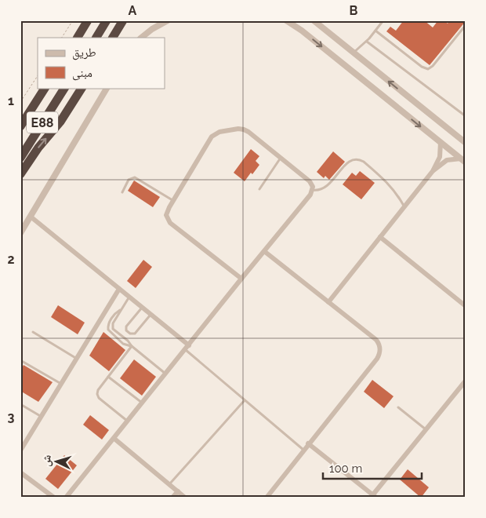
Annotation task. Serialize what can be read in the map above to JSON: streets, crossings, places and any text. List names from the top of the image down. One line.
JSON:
{"streets":{"highway":["E88"]},"legend":["طريق","مبنى"],"scale_bar":"100 m","north":"left","grid":{"columns":["A","B"],"rows":["1","2","3"]}}
